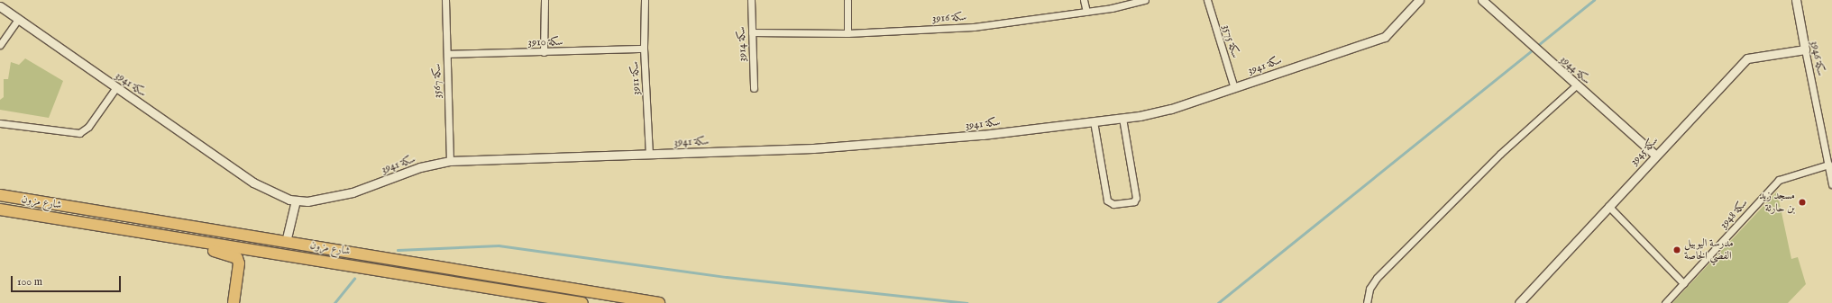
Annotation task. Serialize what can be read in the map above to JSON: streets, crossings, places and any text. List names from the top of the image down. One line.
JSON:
{"streets":{"main road":["شارع مزون"],"street":["سكة 3916","سكة 3575","سكة 3910","سكة 3914","سكة 3946","سكة 3941","سكة 3944","سكة 3911","سكة 3567","سكة 3945","سكة 3948"]},"crossings":[["سكة 3916","سكة 3914"],["سكة 3575","سكة 3941"],["سكة 3910","سكة 3911"],["سكة 3910","سكة 3567"],["سكة 3946","سكة 3945"],["سكة 3946","سكة 3948"],["سكة 3941","سكة 3911"],["سكة 3941","سكة 3567"],["سكة 3944","سكة 3945"]],"places":["مسجد زيد بن حارثة","مدرسة اليوبيل الفضي الخاصة"],"scale_bar":"100 m"}
